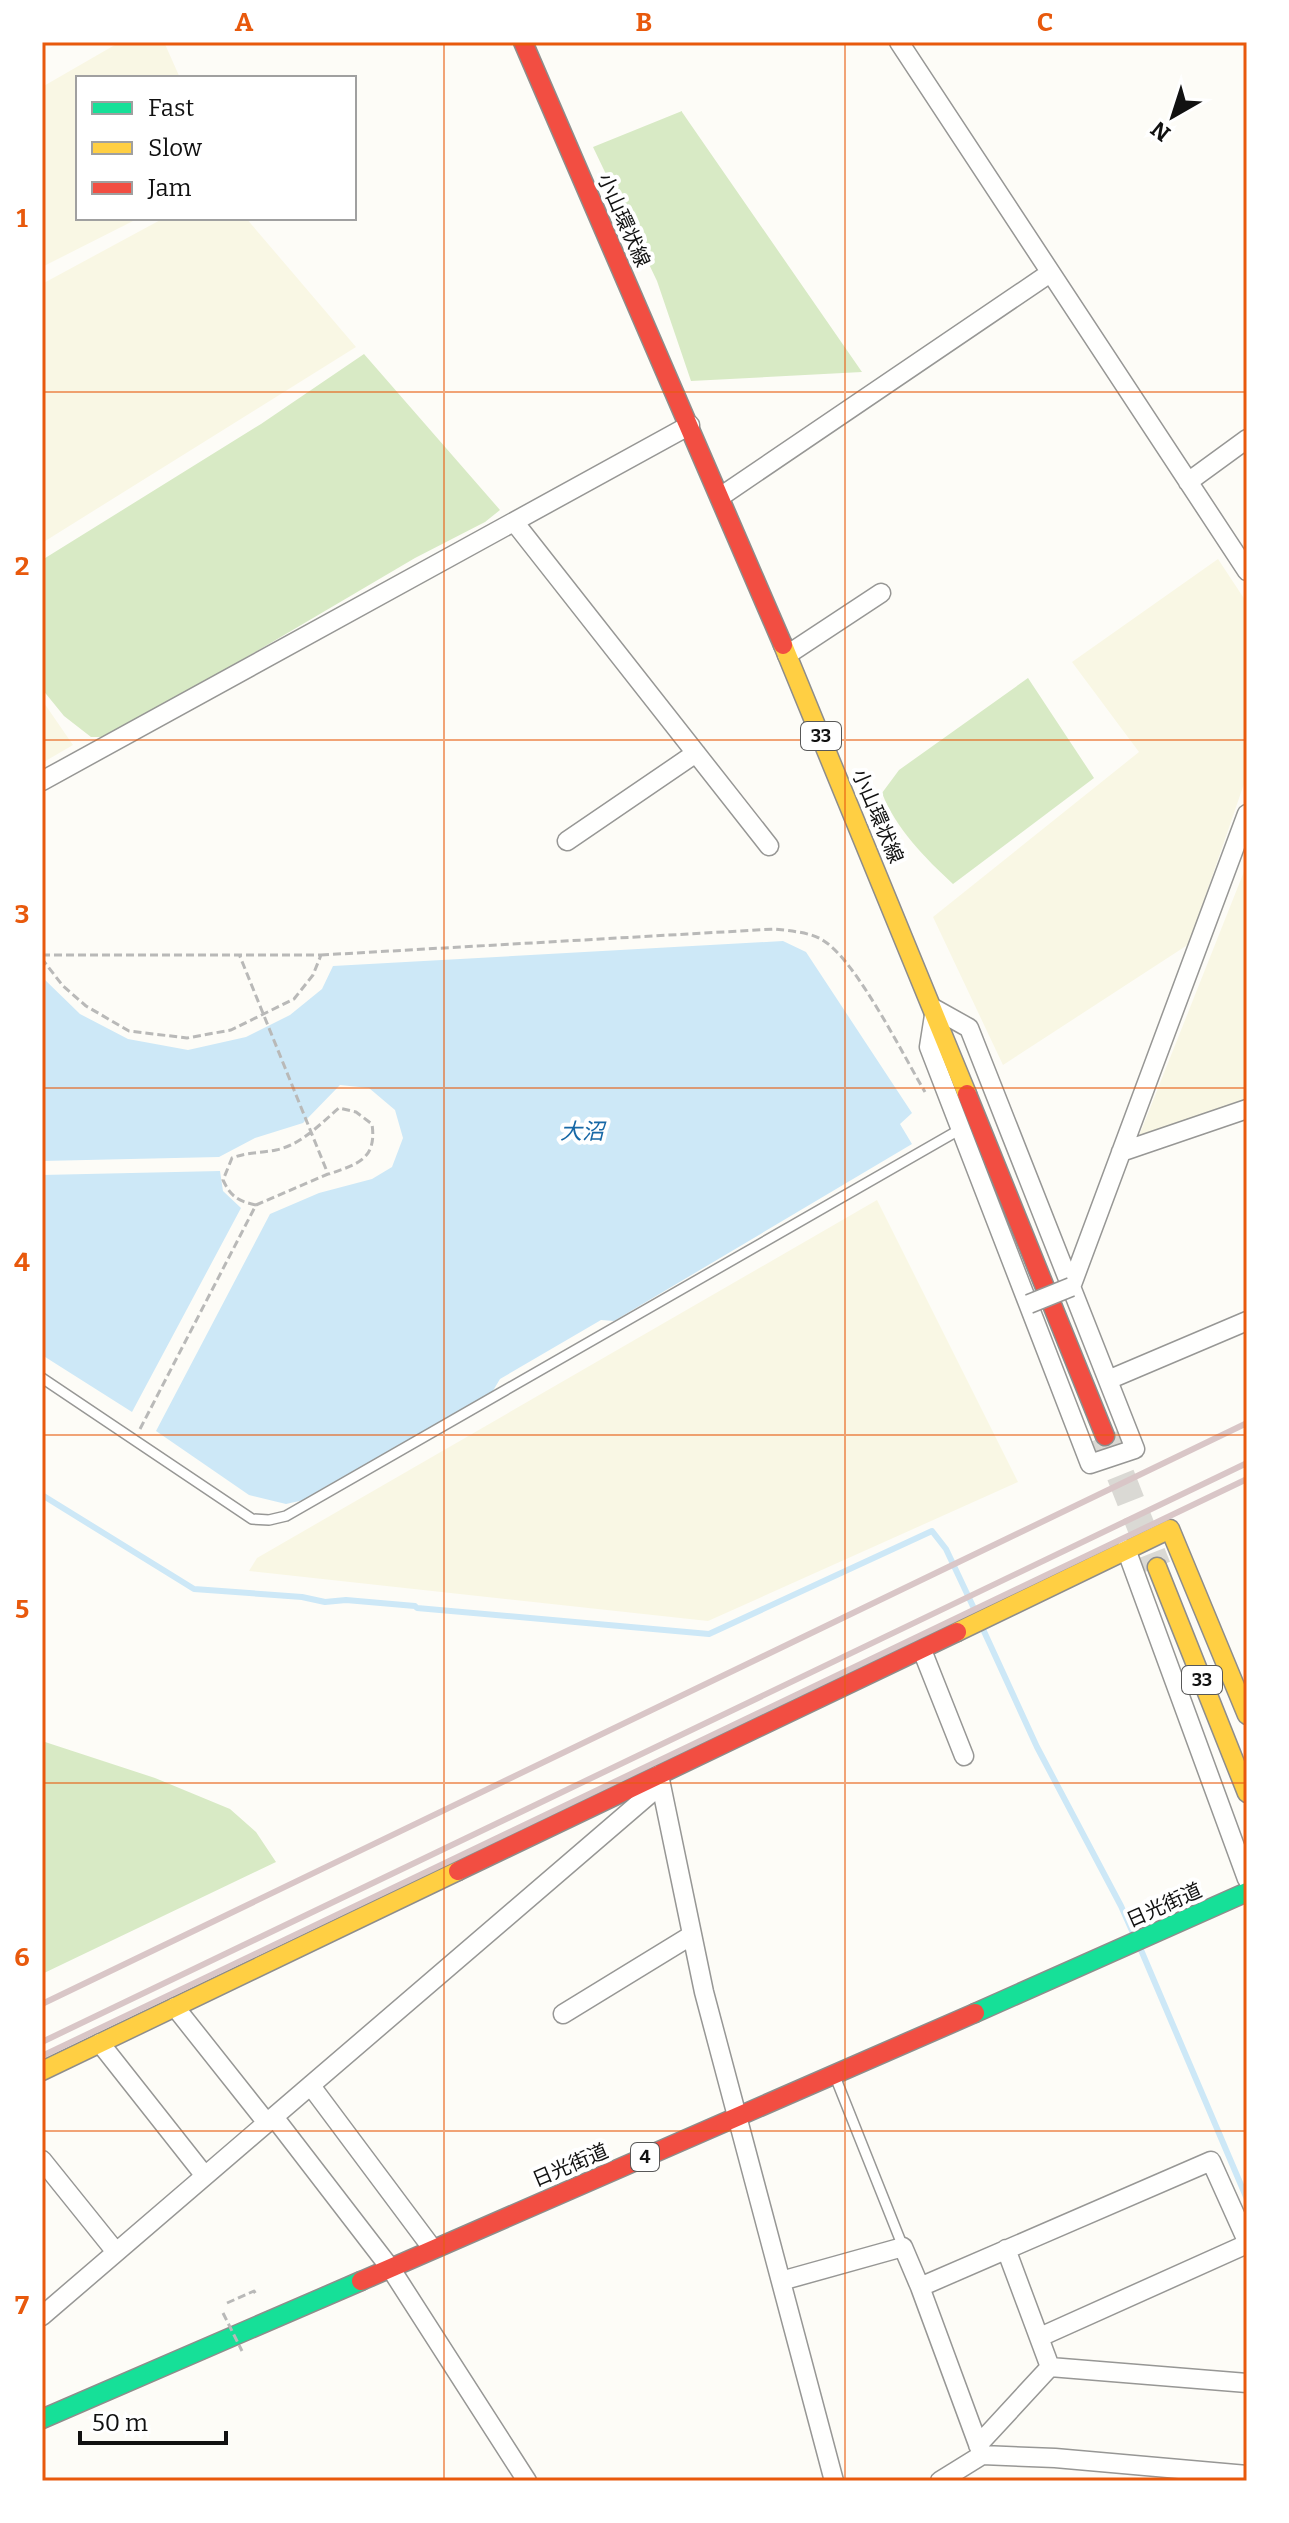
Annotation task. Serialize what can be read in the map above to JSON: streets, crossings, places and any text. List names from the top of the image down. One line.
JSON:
{"streets":{"main road":["小山環状線","33","日光街道","4"]},"water":["大沼"],"legend":["Fast","Slow","Jam"],"scale_bar":"50 m","north":"bottom left","grid":{"columns":["A","B","C"],"rows":["1","2","3","4","5","6","7"]}}
